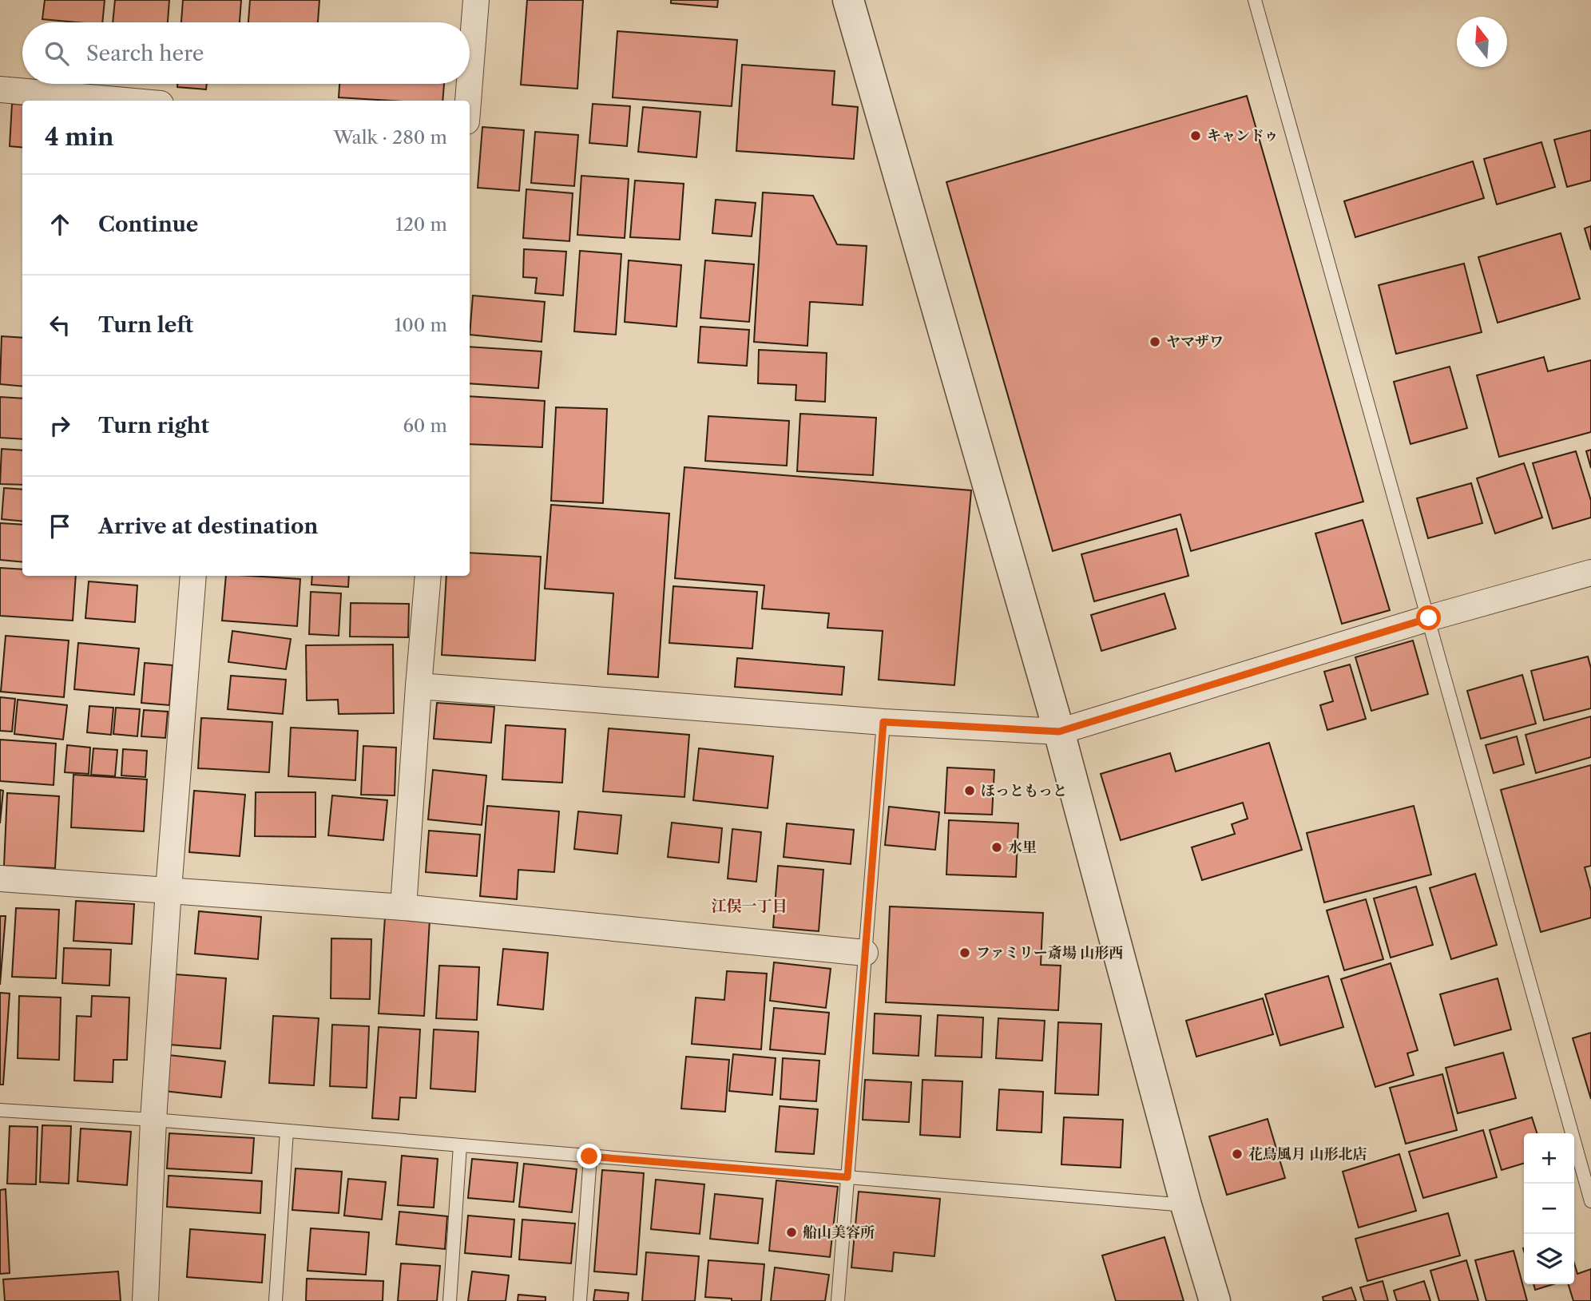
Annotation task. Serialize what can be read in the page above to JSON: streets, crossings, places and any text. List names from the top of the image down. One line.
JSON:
{"districts":["江俣一丁目"],"places":["キャンドゥ","ヤマザワ","ほっともっと","水里","ファミリー斎場 山形西","花鳥風月 山形北店","船山美容所"],"north":"top","page":{"search":"Search here","heading":["4 min","Walk · 280 m"],"list":[["Continue","120 m"],["Turn left","100 m"],["Turn right","60 m"],"Arrive at destination"],"map_buttons":["+","−"]}}
